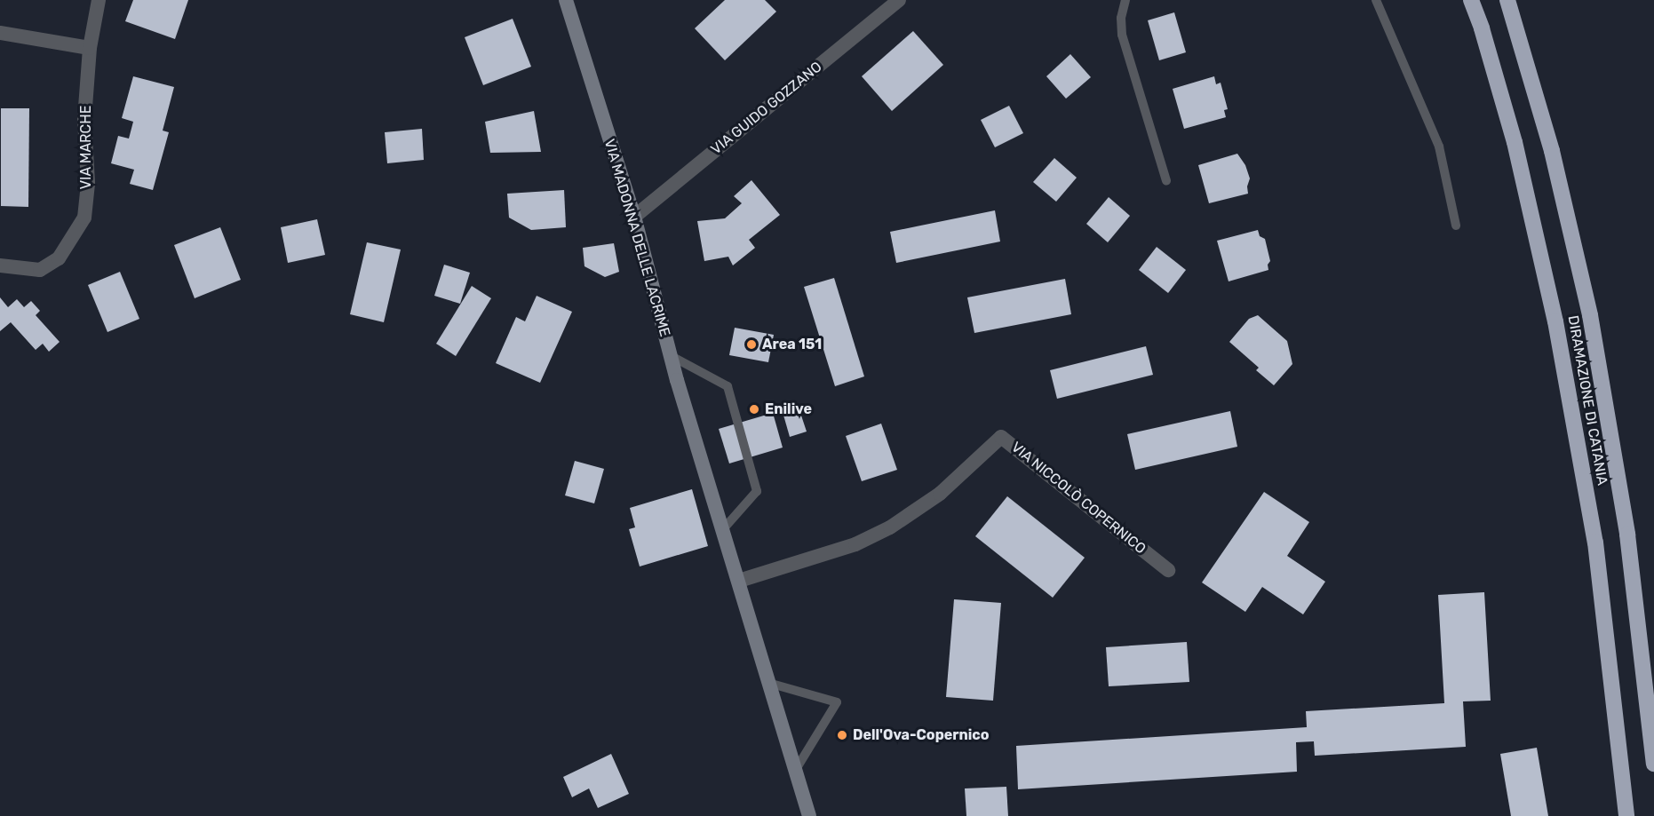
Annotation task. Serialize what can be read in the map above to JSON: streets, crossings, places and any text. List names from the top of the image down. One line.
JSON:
{"streets":{"highway":["DIRAMAZIONE DI CATANIA"],"main road":["VIA MADONNA DELLE LACRIME"],"street":["VIA GUIDO GOZZANO","VIA MARCHE","VIA NICCOLÒ COPERNICO"]},"crossings":[["VIA GUIDO GOZZANO","VIA MADONNA DELLE LACRIME"],["VIA MADONNA DELLE LACRIME","VIA NICCOLÒ COPERNICO"]],"places":["Area 151","Enilive","Dell'Ova-Copernico"]}
